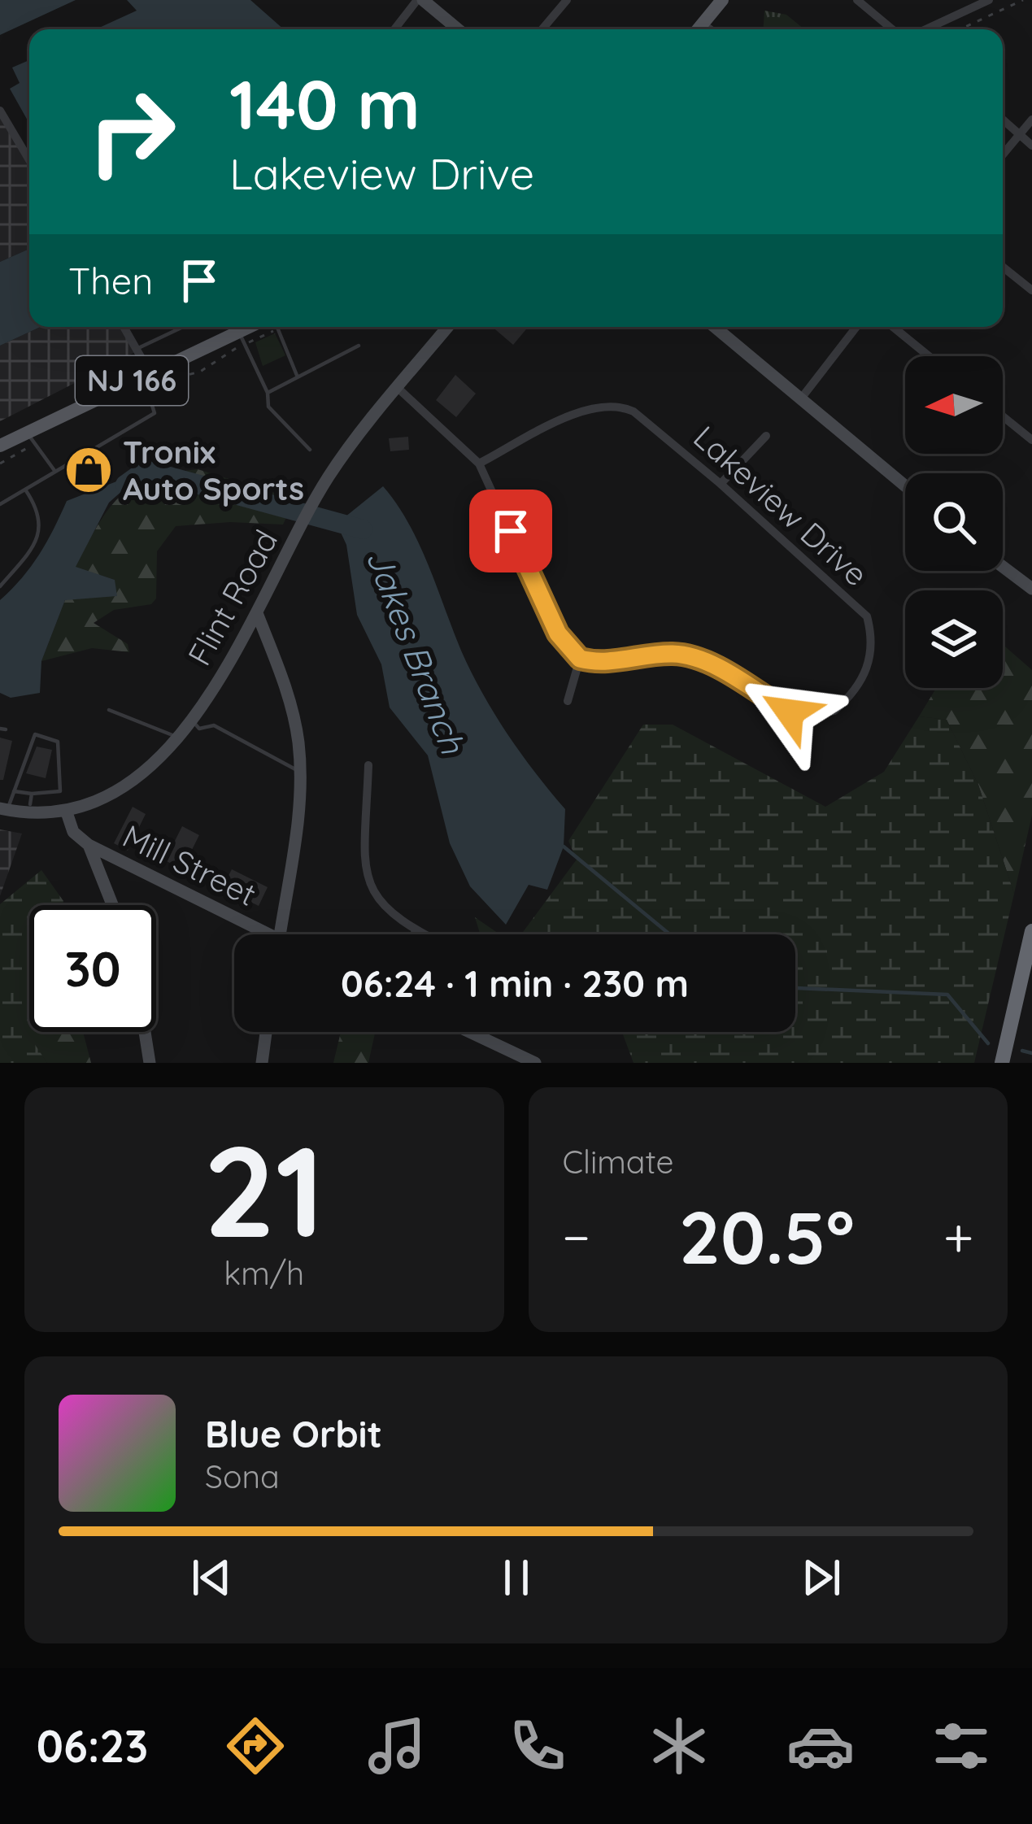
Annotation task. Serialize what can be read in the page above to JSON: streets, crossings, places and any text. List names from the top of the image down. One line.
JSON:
{"streets":{"main road":["NJ 166"],"street":["Lakeview Drive","Flint Road","Mill Street"]},"crossings":[["Flint Road","Mill Street"]],"water":["Jakes Branch"],"places":{"shop":["Tronix Auto Sports"]},"north":"left","page":{"turn":["140 m","Lakeview Drive"],"then":"Then","limit":"30","trip":"06:24 · 1 min · 230 m","tile":[["21","km/h"],"Climate"],"heat":["−","20.5°","+"],"song":["Blue Orbit","Sona"],"tabs":"06:23"}}
